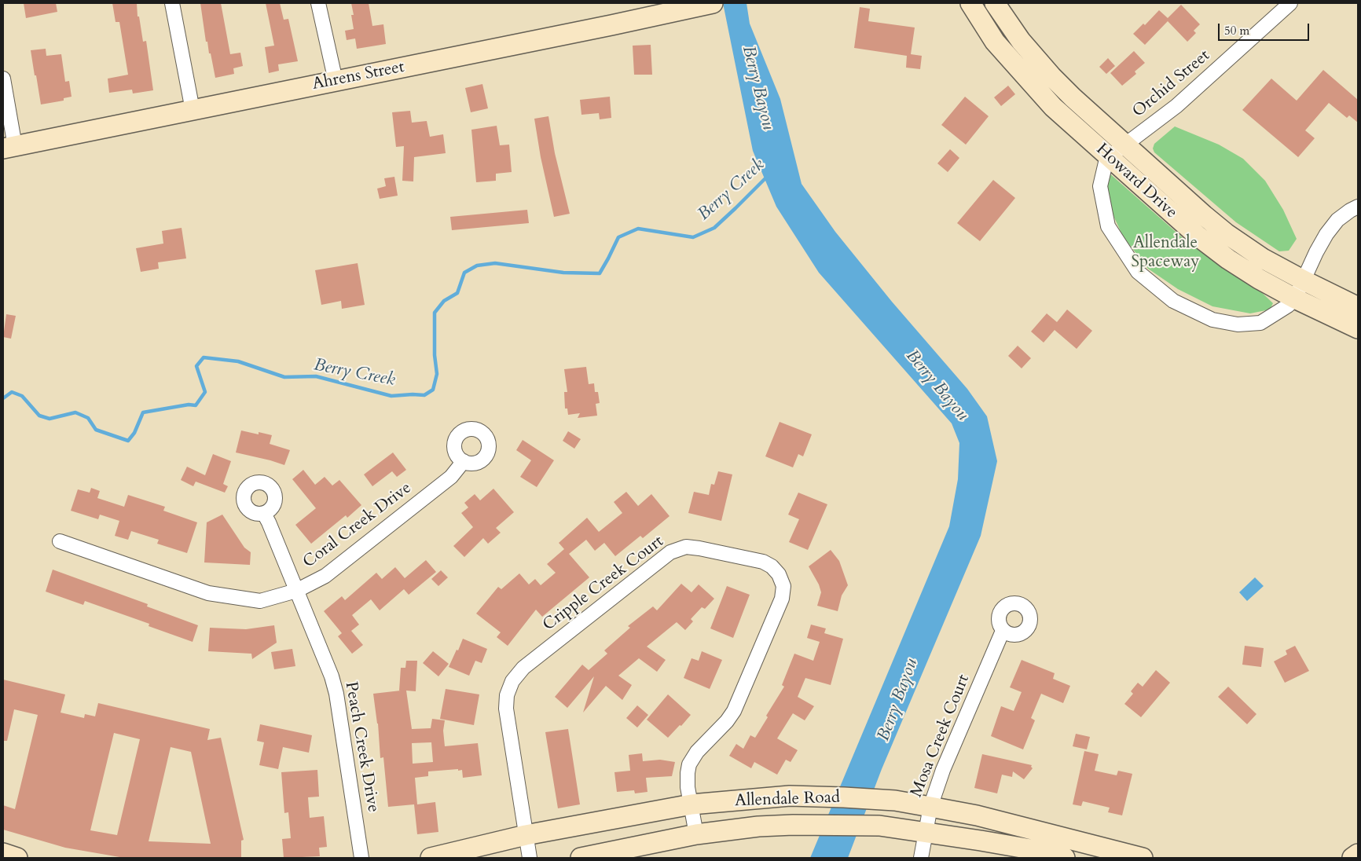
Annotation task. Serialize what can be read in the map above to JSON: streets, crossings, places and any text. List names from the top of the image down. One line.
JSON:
{"streets":{"main road":["Ahrens Street","Howard Drive","Allendale Road"],"street":["Orchid Street","Coral Creek Drive","Cripple Creek Court","Mosa Creek Court","Peach Creek Drive"]},"crossings":[["Orchid Street","Howard Drive"],["Coral Creek Drive","Peach Creek Drive"],["Cripple Creek Court","Allendale Road"],["Mosa Creek Court","Allendale Road"]],"water":["Berry Bayou","Berry Creek"],"parks":["Allendale Spaceway"],"scale_bar":"50 m"}
